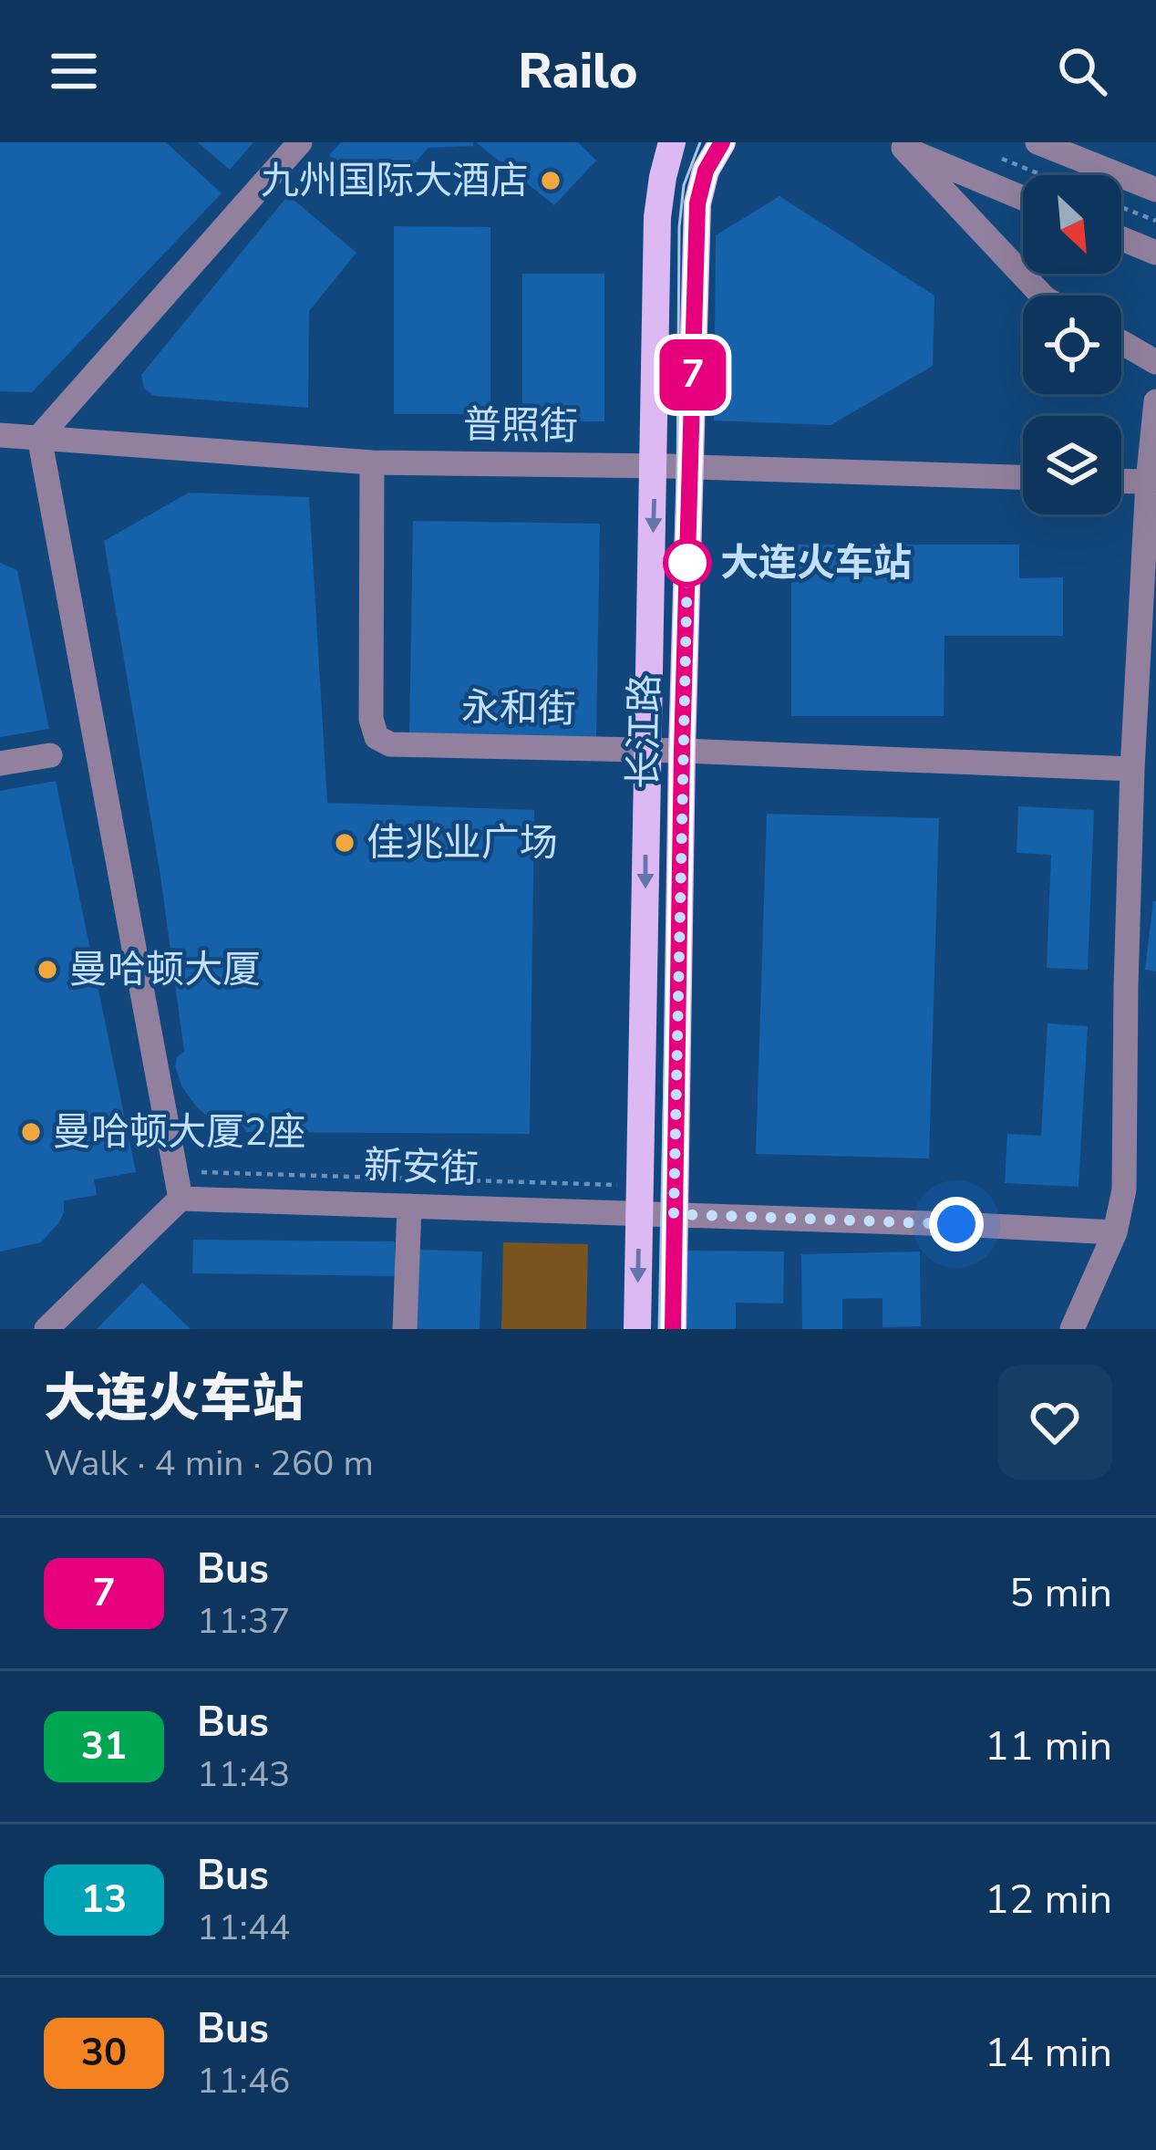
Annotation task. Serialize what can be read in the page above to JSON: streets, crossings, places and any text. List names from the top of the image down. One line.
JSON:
{"streets":{"main road":["长江路"],"street":["普照街","永和街","新安街"]},"crossings":[["普照街","永和街"],["普照街","长江路"],["永和街","长江路"],["长江路","新安街"]],"places":["九州国际大酒店","大连火车站","佳兆业广场","曼哈顿大厦","曼哈顿大厦2座"],"lines":["bus line 7"],"north":"bottom right","page":{"header":"Railo","on_map":"7","heading":["大连火车站","Walk · 4 min · 260 m"],"list":[{"mark":"7","name":"Bus","note":"11:37","value":"5 min"},{"mark":"31","name":"Bus","note":"11:43","value":"11 min"},{"mark":"13","name":"Bus","note":"11:44","value":"12 min"},{"mark":"30","name":"Bus","note":"11:46","value":"14 min"}]}}
